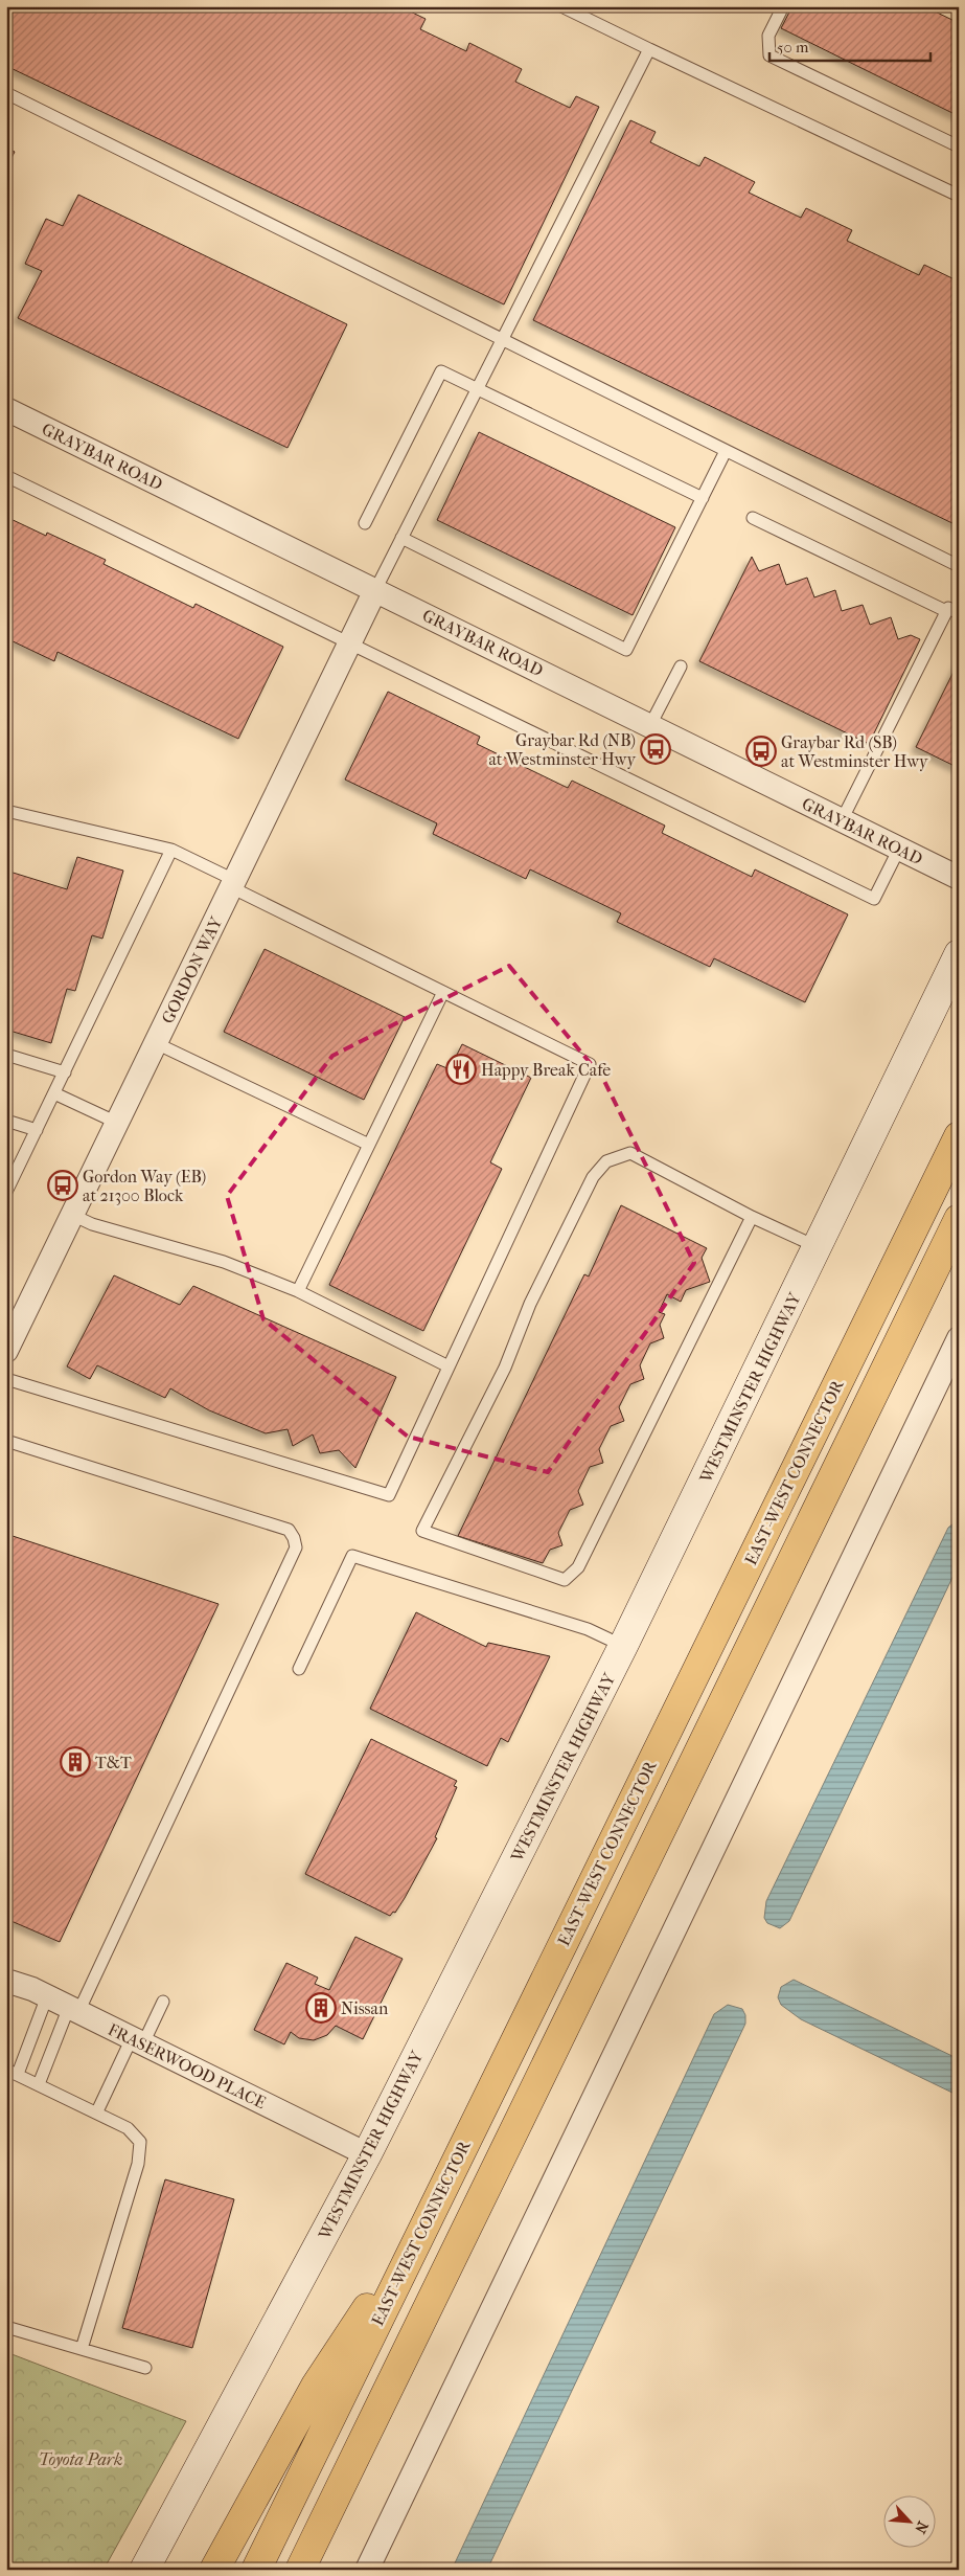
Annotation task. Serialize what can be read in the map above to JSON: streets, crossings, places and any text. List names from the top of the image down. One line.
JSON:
{"streets":{"highway":["EAST-WEST CONNECTOR"],"main road":["WESTMINSTER HIGHWAY"],"street":["GRAYBAR ROAD","GORDON WAY","FRASERWOOD PLACE"]},"crossings":[["GRAYBAR ROAD","GORDON WAY"],["WESTMINSTER HIGHWAY","FRASERWOOD PLACE"]],"parks":["Toyota Park"],"places":{"bus stop":["Graybar Rd (NB) at Westminster Hwy","Graybar Rd (SB) at Westminster Hwy","Gordon Way (EB) at 21300 Block"],"restaurant":["Happy Break Cafe"],"building":["T&T","Nissan"]},"scale_bar":"50 m","north":"bottom right"}
